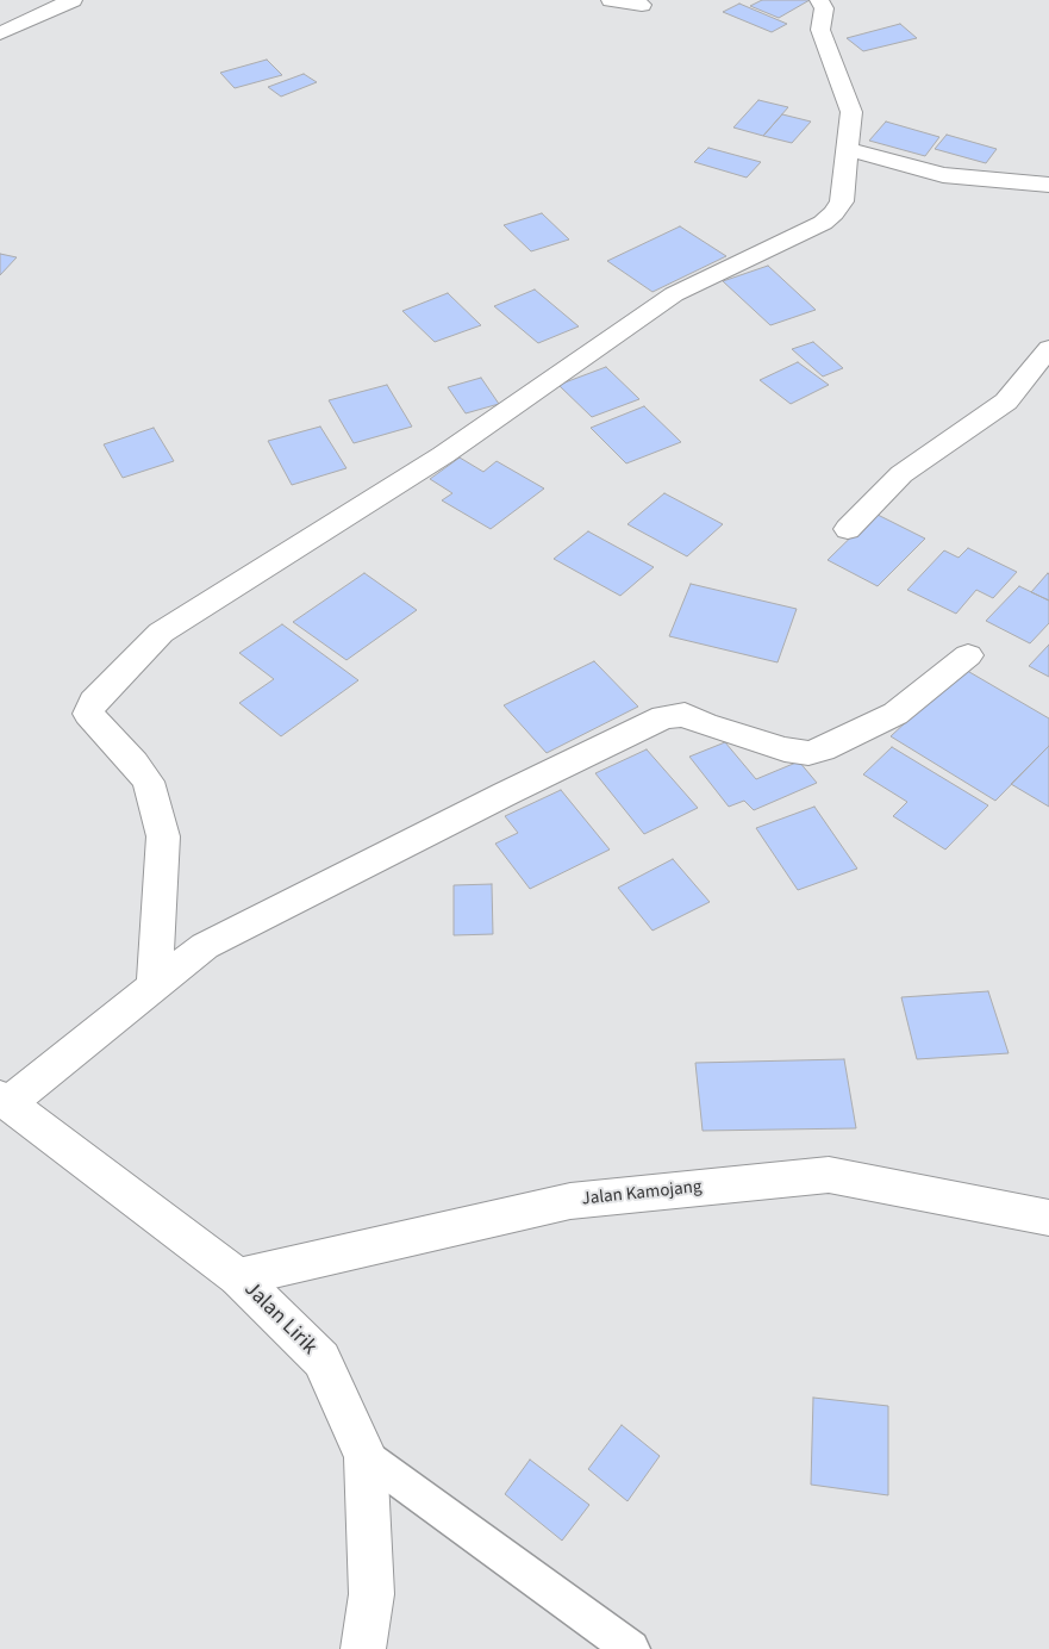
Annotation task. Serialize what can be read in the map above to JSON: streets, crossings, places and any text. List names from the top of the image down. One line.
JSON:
{"streets":{"street":["Jalan Kamojang","Jalan Lirik"]},"crossings":[["Jalan Kamojang","Jalan Lirik"]]}
